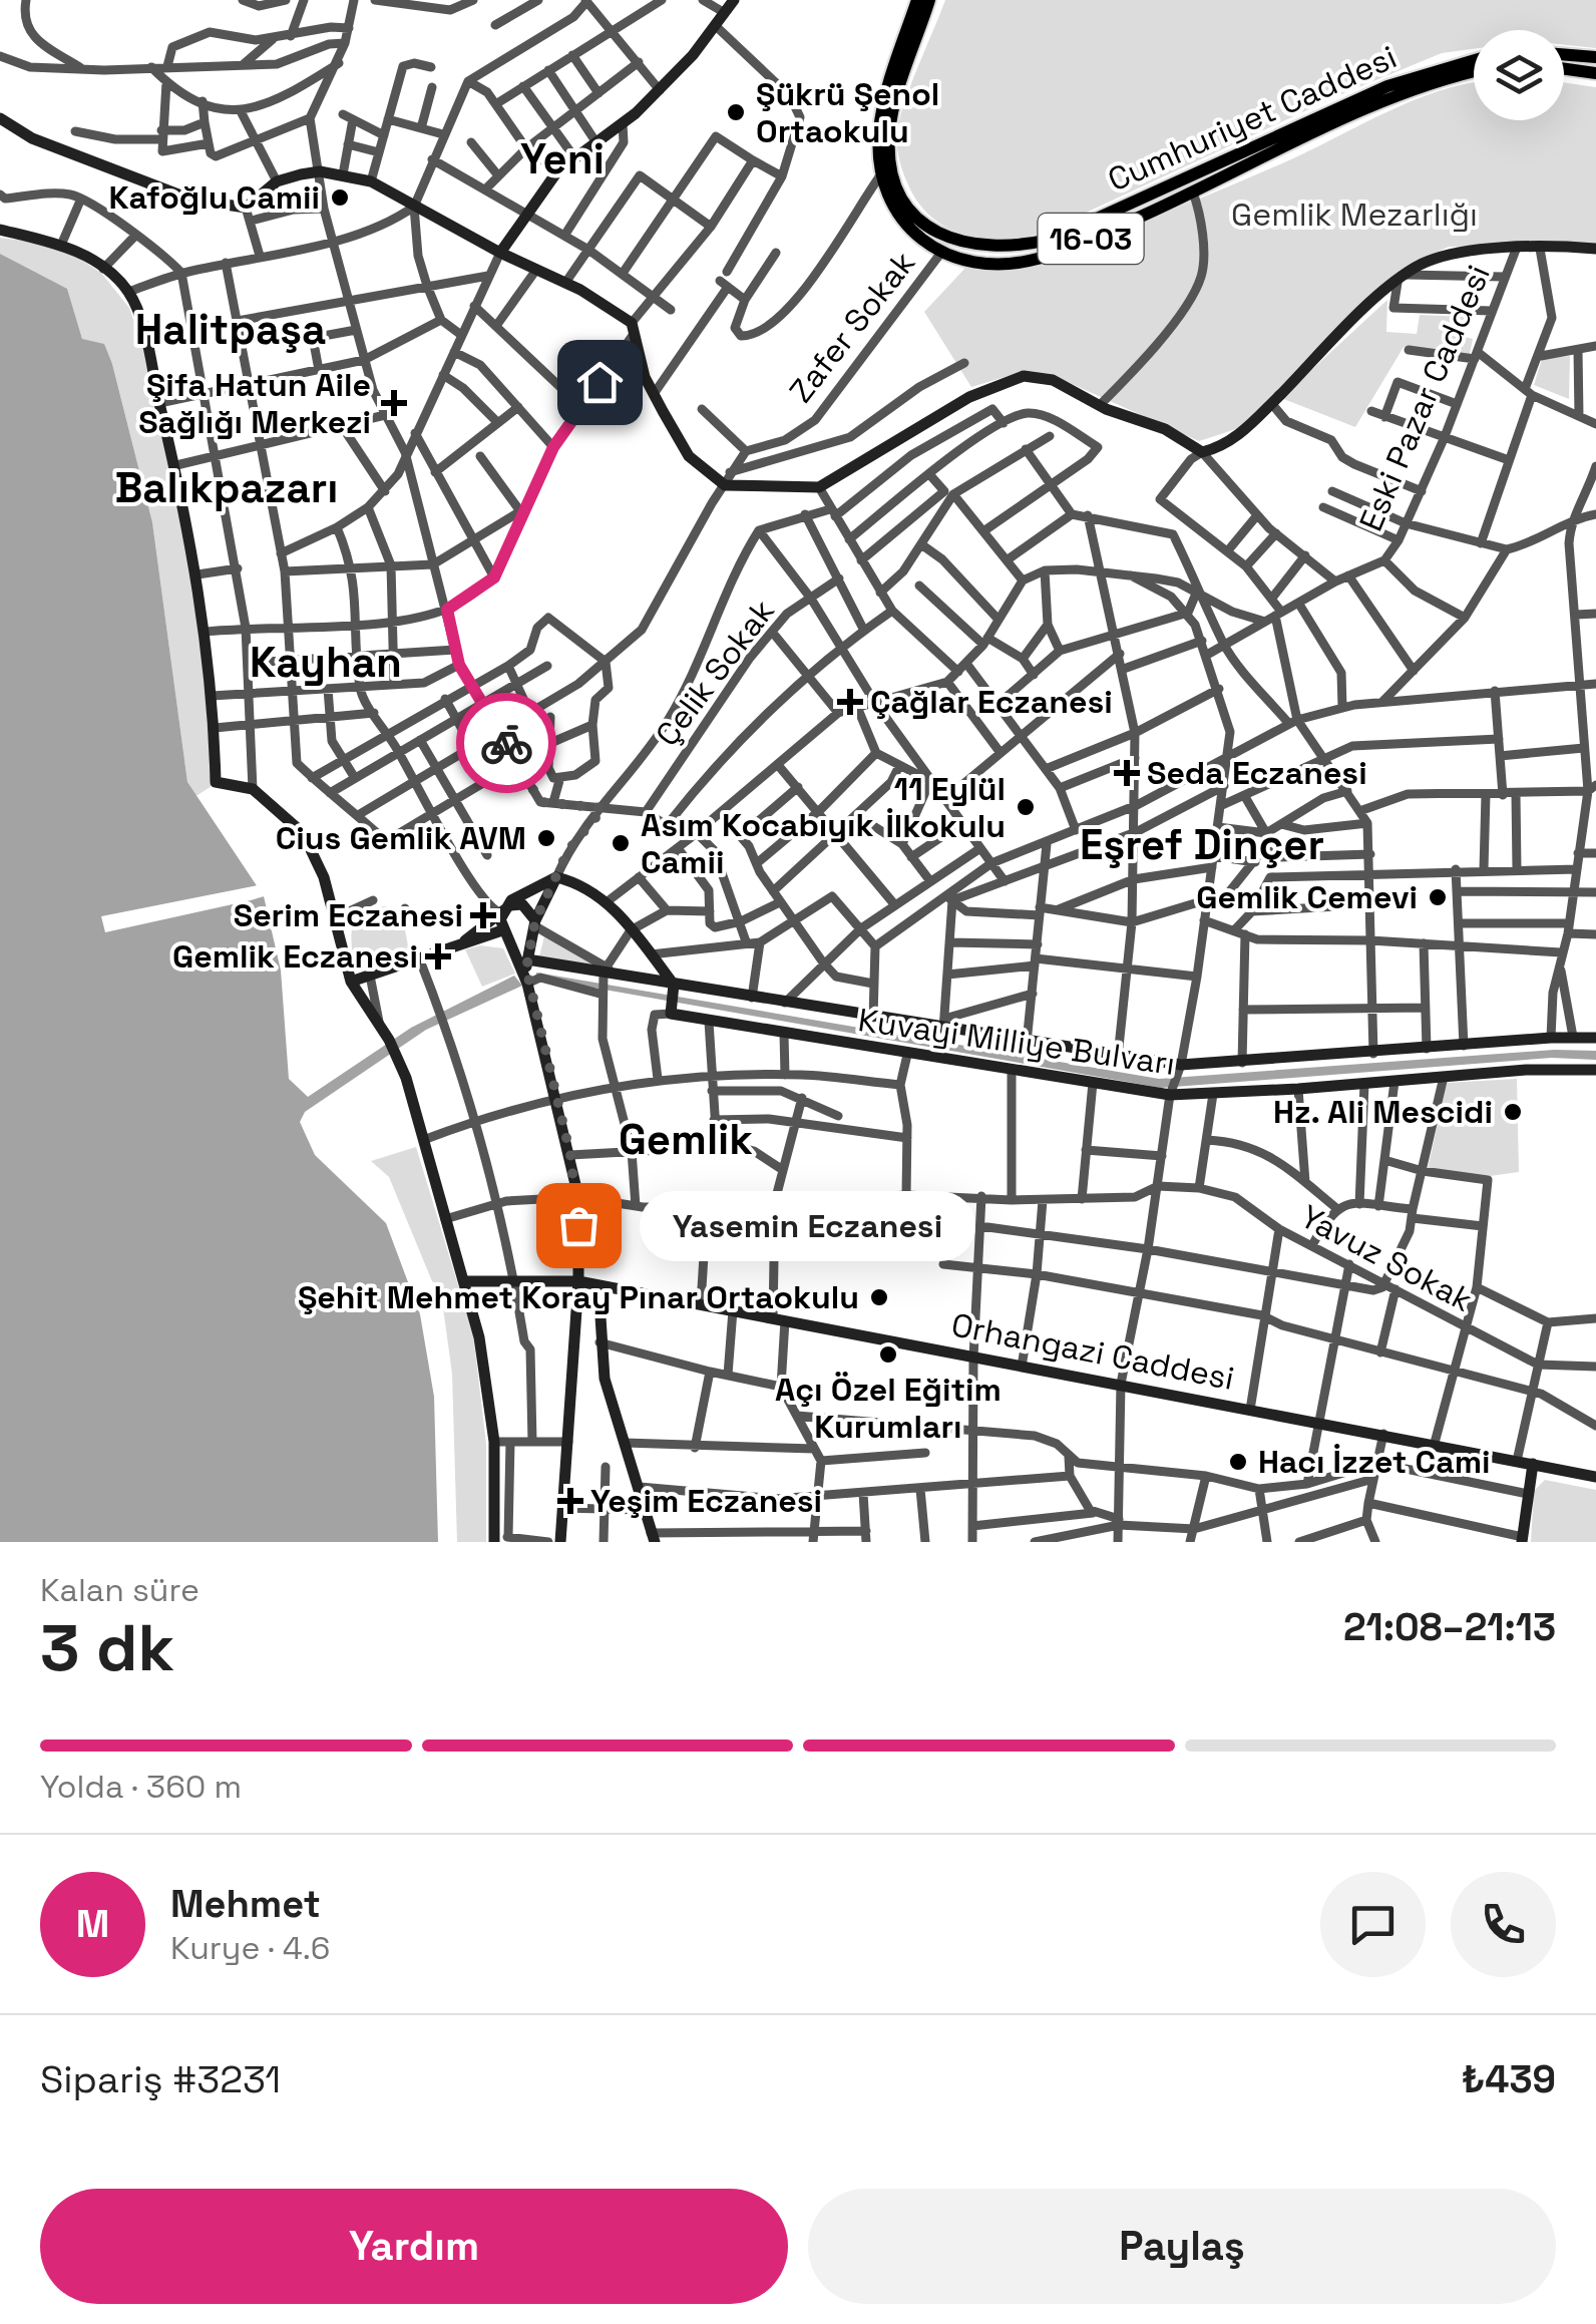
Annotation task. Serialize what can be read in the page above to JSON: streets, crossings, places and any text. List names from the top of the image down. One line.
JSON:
{"streets":{"main road":["Cumhuriyet Caddesi","16-03"],"street":["Zafer Sokak","Eski Pazar Caddesi","Çelik Sokak","Kuvayi Milliye Bulvarı","Yavuz Sokak","Orhangazi Caddesi"]},"crossings":[["Cumhuriyet Caddesi","Zafer Sokak"]],"districts":["Yeni","Halitpaşa","Balıkpazarı","Kayhan","Eşref Dinçer","Gemlik"],"parks":["Gemlik Mezarlığı"],"places":{"other":["Şükrü Şenol Ortaokulu","Kafoğlu Camii","11 Eylül İlkokulu","Cius Gemlik AVM","Asım Kocabıyık Camii","Gemlik Cemevi","Hz. Ali Mescidi","Yasemin Eczanesi","Şehit Mehmet Koray Pınar Ortaokulu","Açı Özel Eğitim Kurumları","Hacı İzzet Cami"],"health":["Şifa Hatun Aile Sağlığı Merkezi","Çağlar Eczanesi","Seda Eczanesi","Serim Eczanesi","Gemlik Eczanesi","Yeşim Eczanesi"]},"page":{"bubble":"Yasemin Eczanesi","heading":["3 dk","Kalan süre","21:08–21:13"],"panel":["Mehmet","Kurye · 4.6","Sipariş #3231","₺439"],"bar":"Yolda · 360 m","round":"M","buttons":["Yardım","Paylaş"]}}
